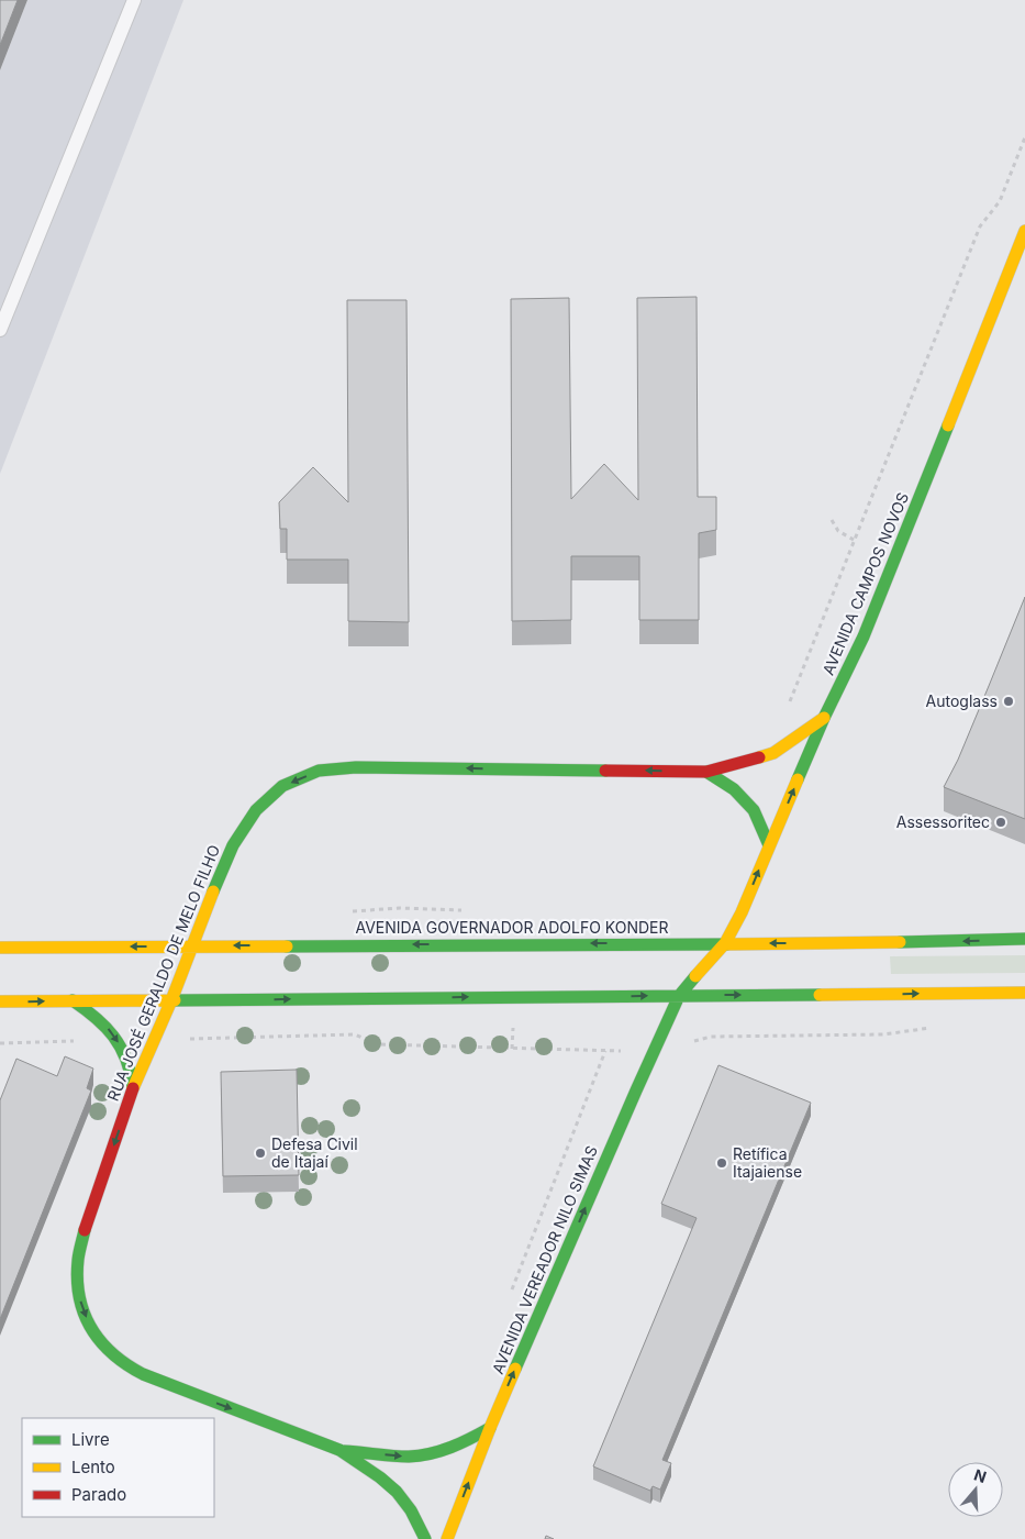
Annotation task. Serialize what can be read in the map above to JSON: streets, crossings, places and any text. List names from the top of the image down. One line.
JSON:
{"streets":{"main road":["AVENIDA CAMPOS NOVOS","AVENIDA GOVERNADOR ADOLFO KONDER","RUA JOSÉ GERALDO DE MELO FILHO","AVENIDA VEREADOR NILO SIMAS"]},"crossings":[["AVENIDA CAMPOS NOVOS","AVENIDA GOVERNADOR ADOLFO KONDER"],["AVENIDA CAMPOS NOVOS","RUA JOSÉ GERALDO DE MELO FILHO"],["AVENIDA CAMPOS NOVOS","AVENIDA VEREADOR NILO SIMAS"],["AVENIDA GOVERNADOR ADOLFO KONDER","RUA JOSÉ GERALDO DE MELO FILHO"],["RUA JOSÉ GERALDO DE MELO FILHO","AVENIDA VEREADOR NILO SIMAS"]],"one_way":["AVENIDA VEREADOR NILO SIMAS"],"places":["Autoglass","Assessoritec","Defesa Civil de Itajaí","Retífica Itajaiense"],"legend":["Livre","Lento","Parado"],"north":"top"}
